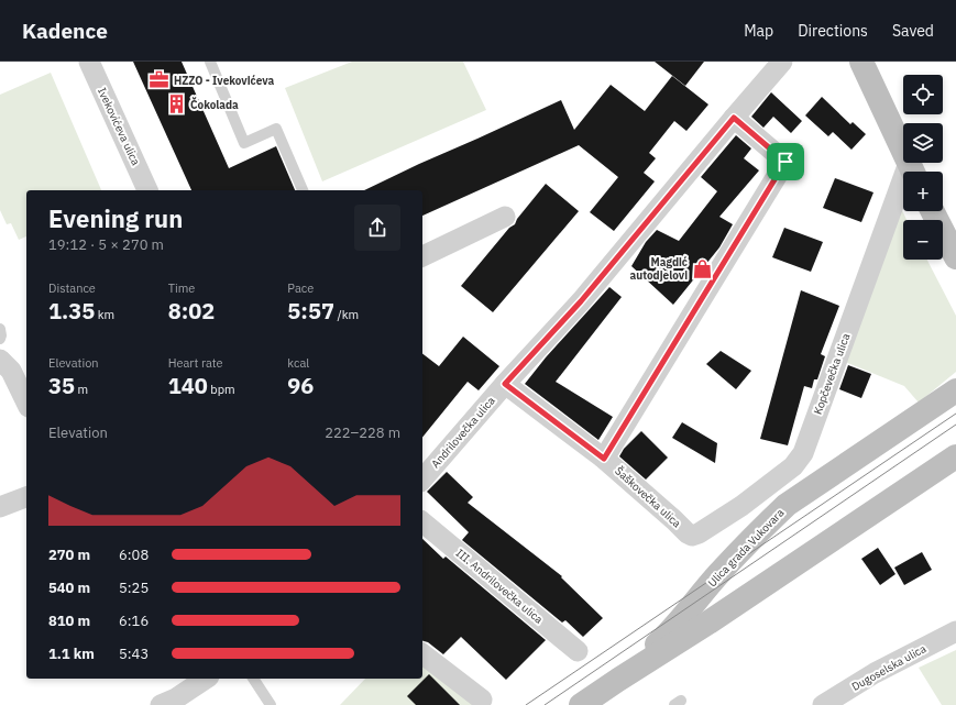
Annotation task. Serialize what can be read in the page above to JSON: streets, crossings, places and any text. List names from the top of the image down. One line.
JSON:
{"streets":{"street":["Ivekovićeva ulica","Kopčevečka ulica","Andrilovečka ulica","Šaškovečka ulica","Ulica grada Vukovara","III. Andrilovečka ulica","Dugoselska ulica"]},"crossings":[["Kopčevečka ulica","Šaškovečka ulica"],["Andrilovečka ulica","Šaškovečka ulica"]],"places":{"office":["HZZO - Ivekovićeva"],"building":["Čokolada"],"shop":["Magdić autodjelovi"]},"page":{"header":"Kadence","nav":["Map","Directions","Saved"],"map_buttons":["+","−"],"heading":["Evening run","19:12 · 5 × 270 m"],"stats":[["Distance","1.35 km"],["Time","8:02"],["Pace","5:57 /km"],["Elevation","35 m"],["Heart rate","140 bpm"],["kcal","96"]],"chart":["Elevation","222–228 m"],"list":[{"name":"270 m","note":"6:08"},{"name":"540 m","note":"5:25"},{"name":"810 m","note":"6:16"},{"name":"1.1 km","note":"5:43"}]}}
